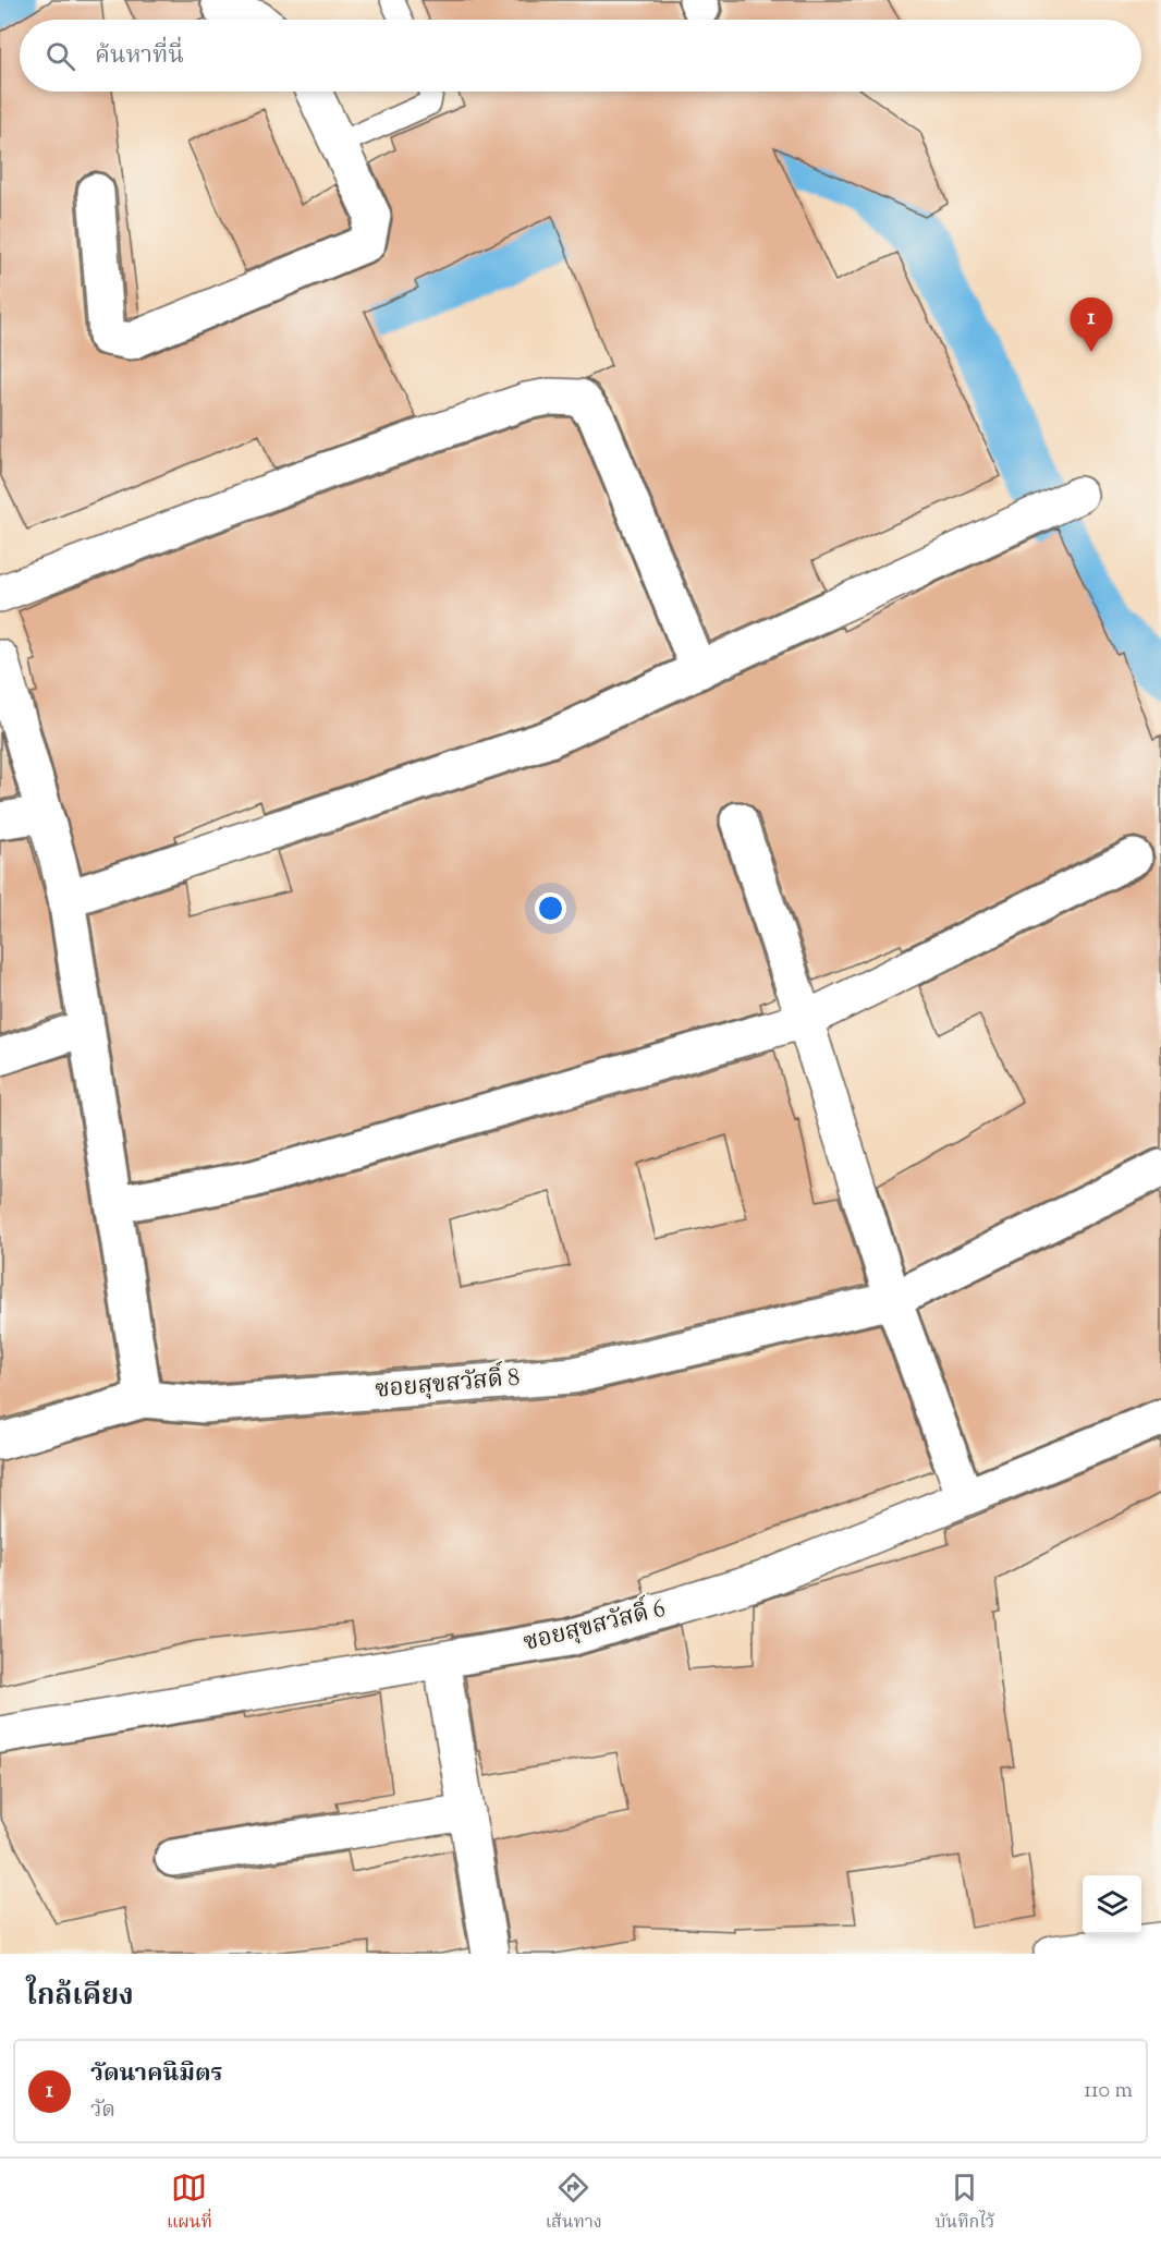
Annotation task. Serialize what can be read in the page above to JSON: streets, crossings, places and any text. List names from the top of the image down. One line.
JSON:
{"streets":{"street":["ซอยสุขสวัสดิ์ 8","ซอยสุขสวัสดิ์ 6"]},"page":{"search":"ค้นหาที่นี่","pins":"1","heading":"ใกล้เคียง","list":[{"mark":"1","name":"วัดนาคนิมิตร","note":"วัด","value":"110 m"}],"nav":["แผนที่","เส้นทาง","บันทึกไว้"]}}
